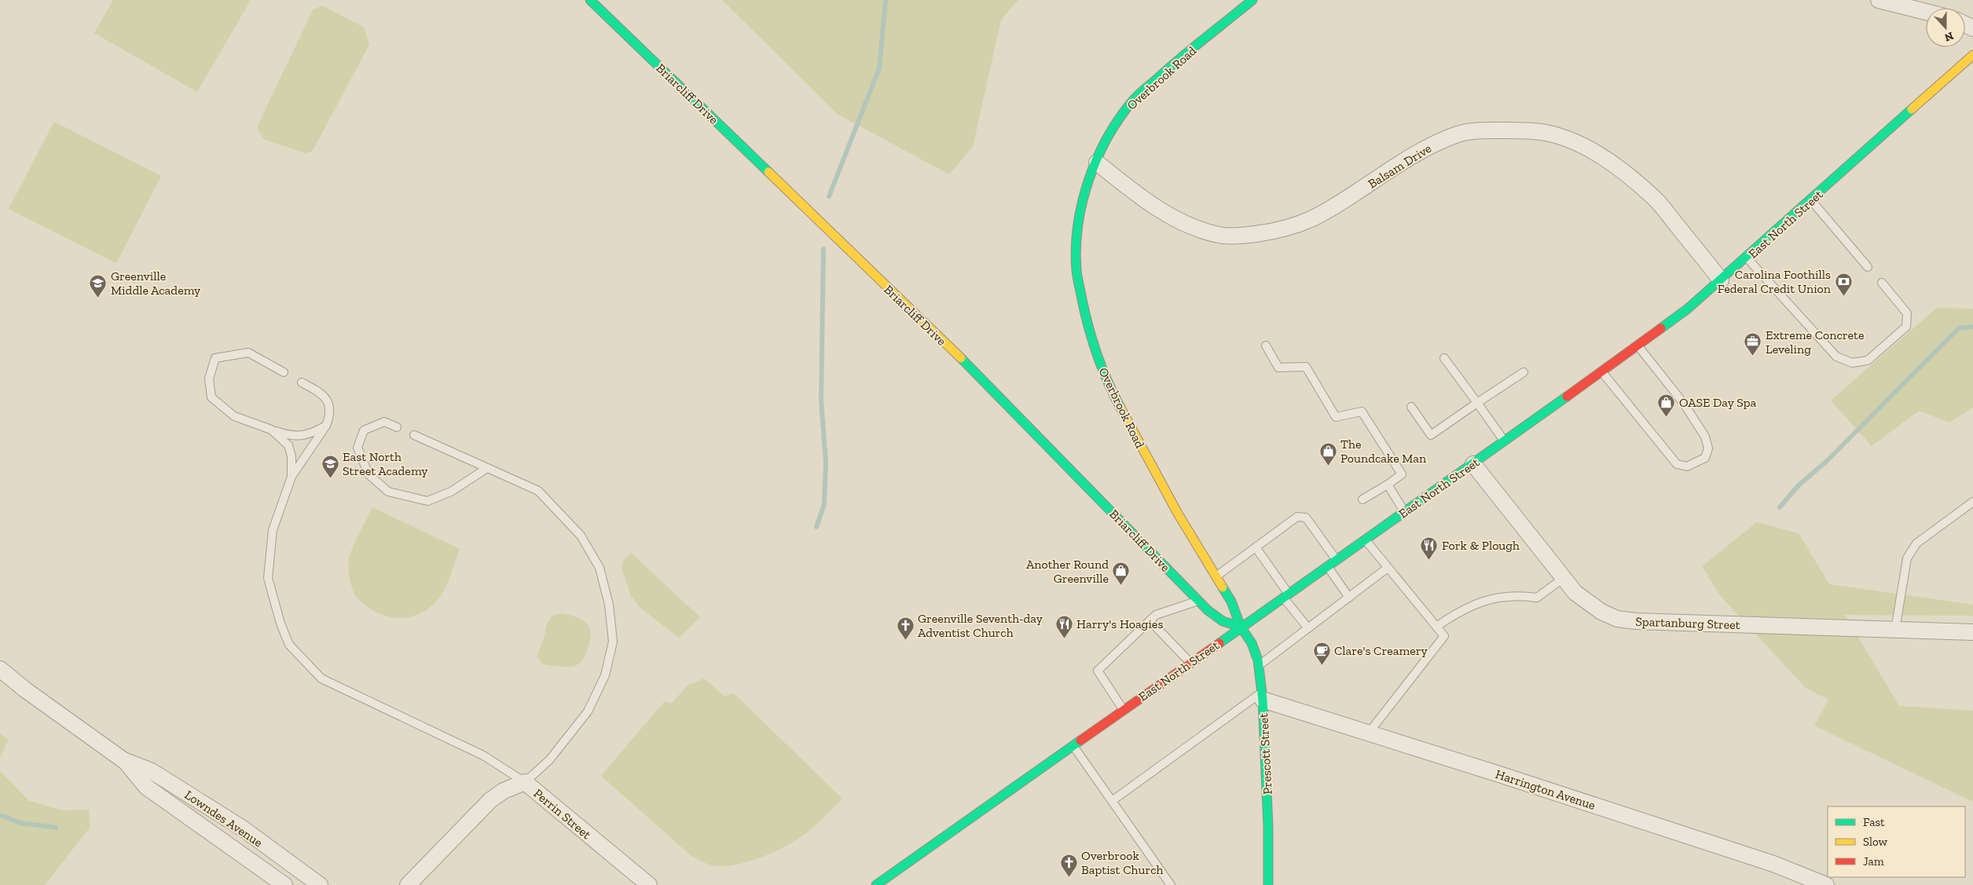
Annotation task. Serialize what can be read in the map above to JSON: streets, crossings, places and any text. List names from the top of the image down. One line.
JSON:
{"streets":{"street":["Overbrook Road","Briarcliff Drive","Balsam Drive","East North Street","Spartanburg Street","Prescott Street","Harrington Avenue","Perrin Street","Lowndes Avenue"]},"crossings":[["Overbrook Road","Briarcliff Drive"],["Overbrook Road","Balsam Drive"],["Overbrook Road","East North Street"],["Overbrook Road","Prescott Street"],["Briarcliff Drive","East North Street"],["Briarcliff Drive","Prescott Street"],["Balsam Drive","East North Street"],["East North Street","Spartanburg Street"],["East North Street","Prescott Street"],["Prescott Street","Harrington Avenue"]],"places":{"bank":["Carolina Foothills Federal Credit Union"],"school or university":["Greenville Middle Academy","East North Street Academy"],"office":["Extreme Concrete Leveling"],"shop":["OASE Day Spa","The Poundcake Man","Another Round Greenville"],"restaurant":["Fork & Plough","Harry's Hoagies"],"church":["Greenville Seventh-day Adventist Church","Overbrook Baptist Church"],"cafe":["Clare's Creamery"]},"legend":["Fast","Slow","Jam"],"north":"bottom"}
